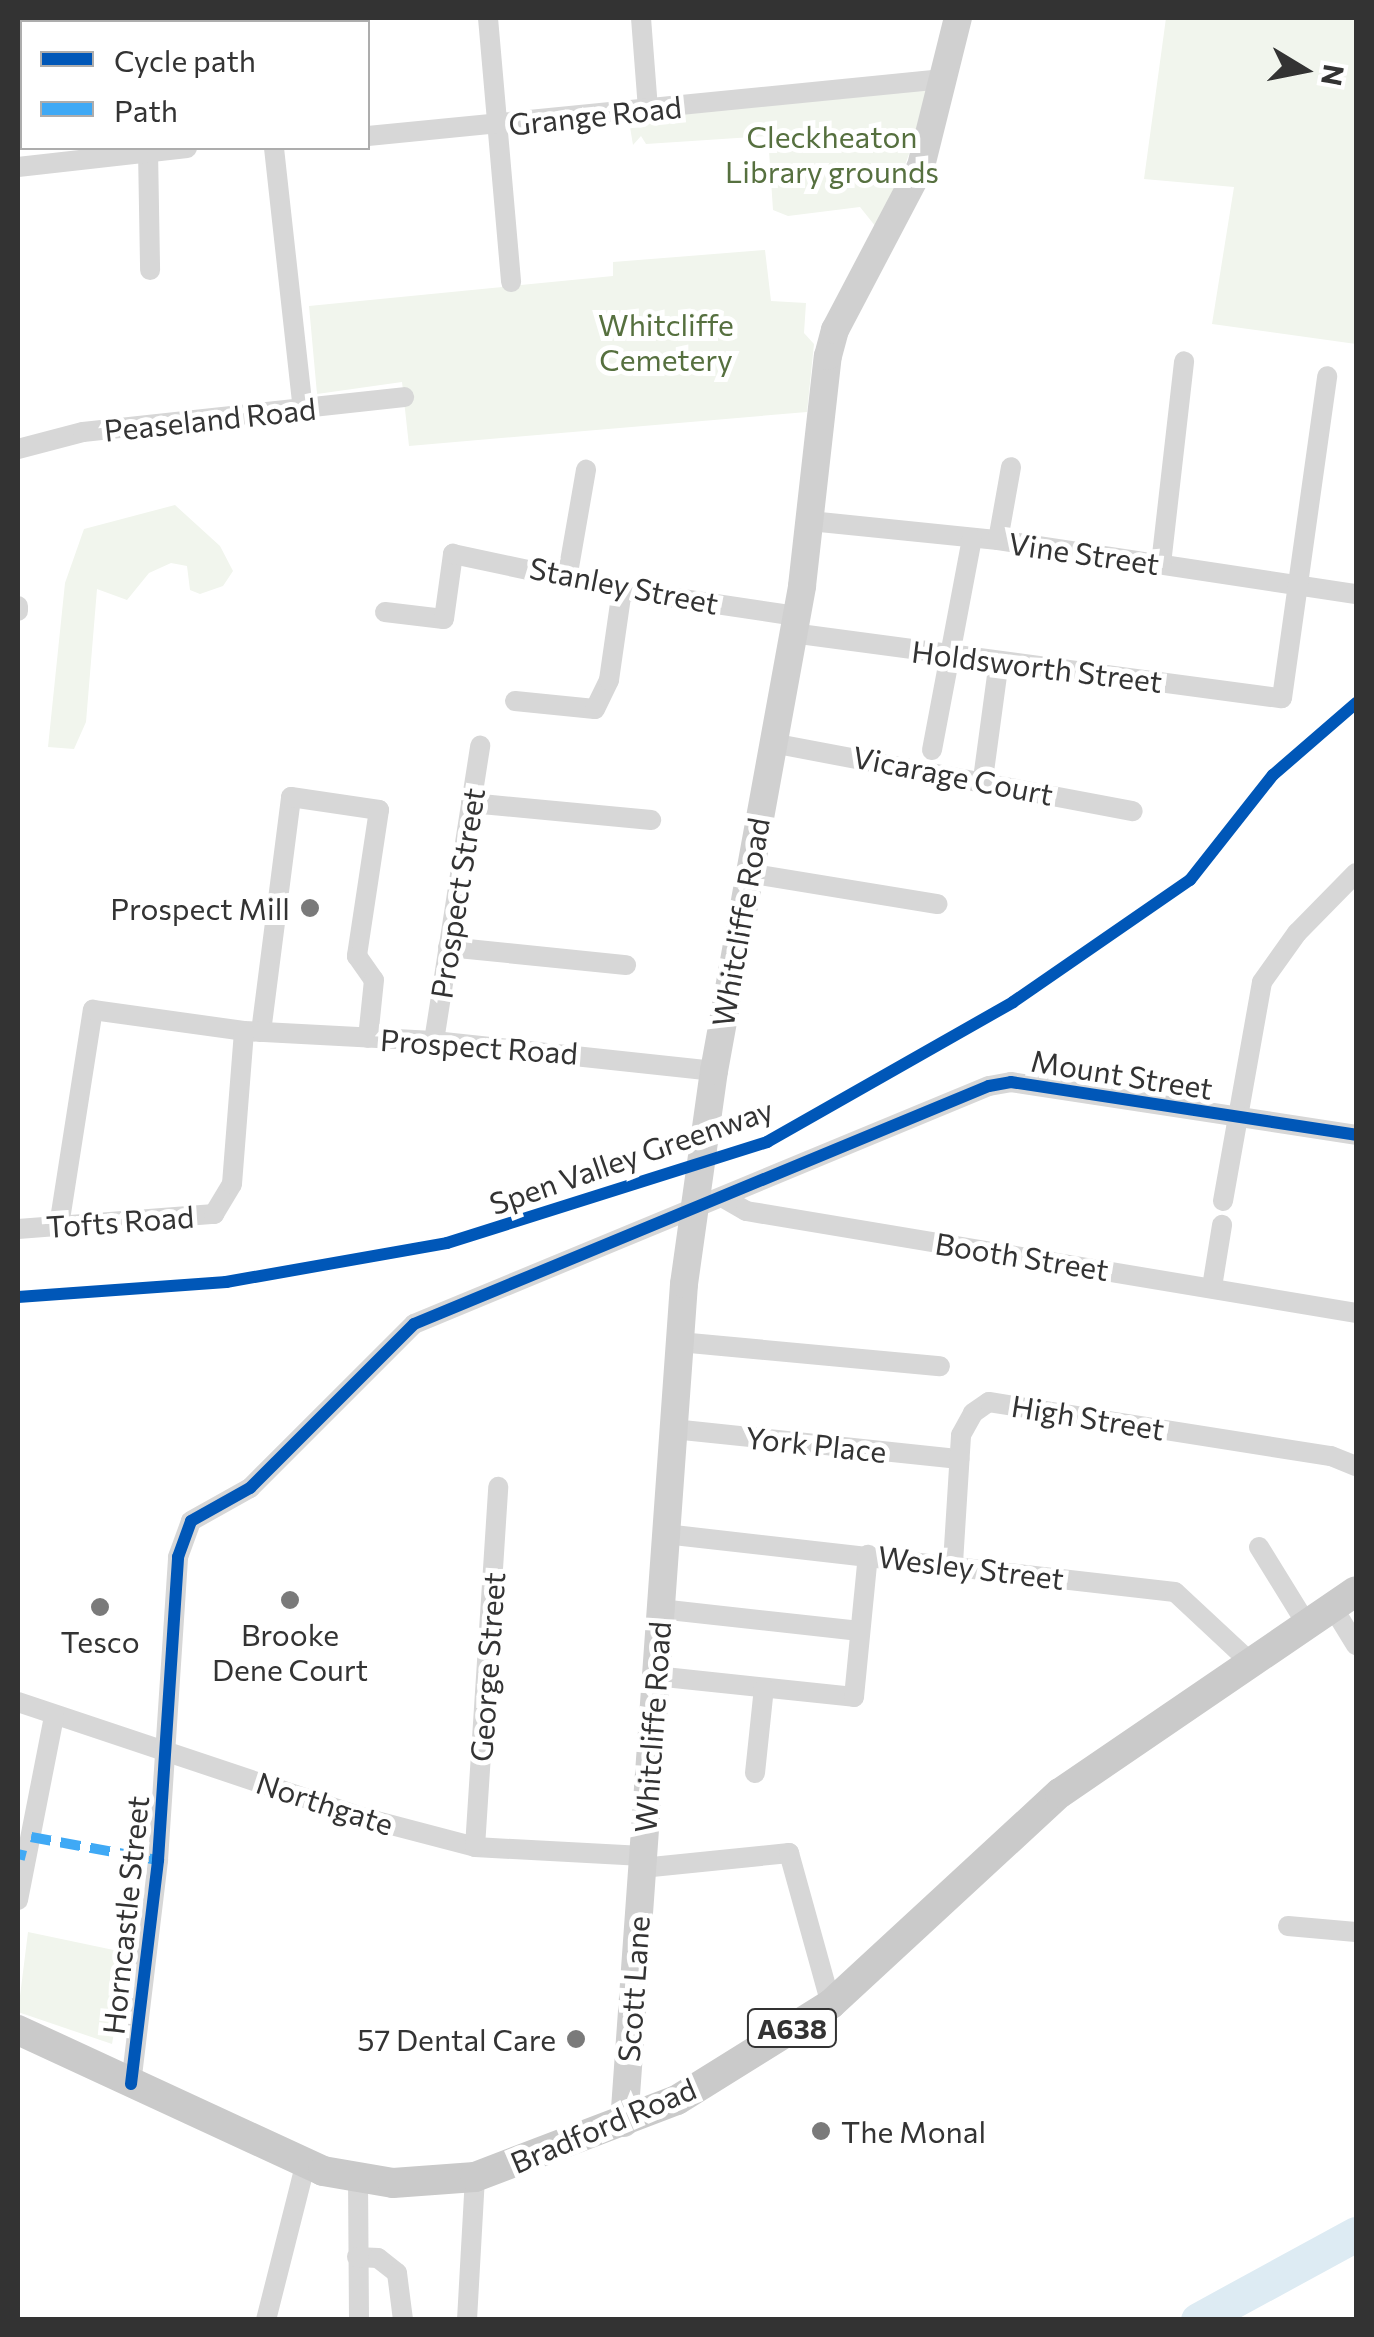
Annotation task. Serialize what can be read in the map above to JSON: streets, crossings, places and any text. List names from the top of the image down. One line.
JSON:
{"streets":{"main road":["Whitcliffe Road","Scott Lane","A638","Bradford Road"],"street":["Grange Road","Peaseland Road","Vine Street","Stanley Street","Holdsworth Street","Vicarage Court","Prospect Street","Prospect Road","Mount Street","Tofts Road","Booth Street","High Street","York Place","Wesley Street","George Street","Northgate","Horncastle Street"],"cycle path":["Spen Valley Greenway"]},"crossings":[["Grange Road","Whitcliffe Road"],["Vine Street","Holdsworth Street"],["Vine Street","Whitcliffe Road"],["Stanley Street","Holdsworth Street"],["Stanley Street","Whitcliffe Road"],["Holdsworth Street","Whitcliffe Road"],["Vicarage Court","Whitcliffe Road"],["Prospect Street","Prospect Road"],["Whitcliffe Road","Prospect Road"],["Whitcliffe Road","York Place"],["Whitcliffe Road","Wesley Street"],["Whitcliffe Road","Northgate"],["Whitcliffe Road","Horncastle Street"],["Whitcliffe Road","Scott Lane"],["Prospect Road","Tofts Road"],["Mount Street","Booth Street"],["High Street","York Place"],["High Street","Wesley Street"],["Wesley Street","Bradford Road"],["George Street","Northgate"],["Northgate","Horncastle Street"],["Northgate","Scott Lane"],["Northgate","Bradford Road"],["Horncastle Street","Bradford Road"],["Scott Lane","Bradford Road"]],"parks":["Cleckheaton Library grounds","Whitcliffe Cemetery"],"places":["Prospect Mill","Brooke Dene Court","Tesco","57 Dental Care","The Monal"],"legend":["Cycle path","Path"],"north":"right"}
